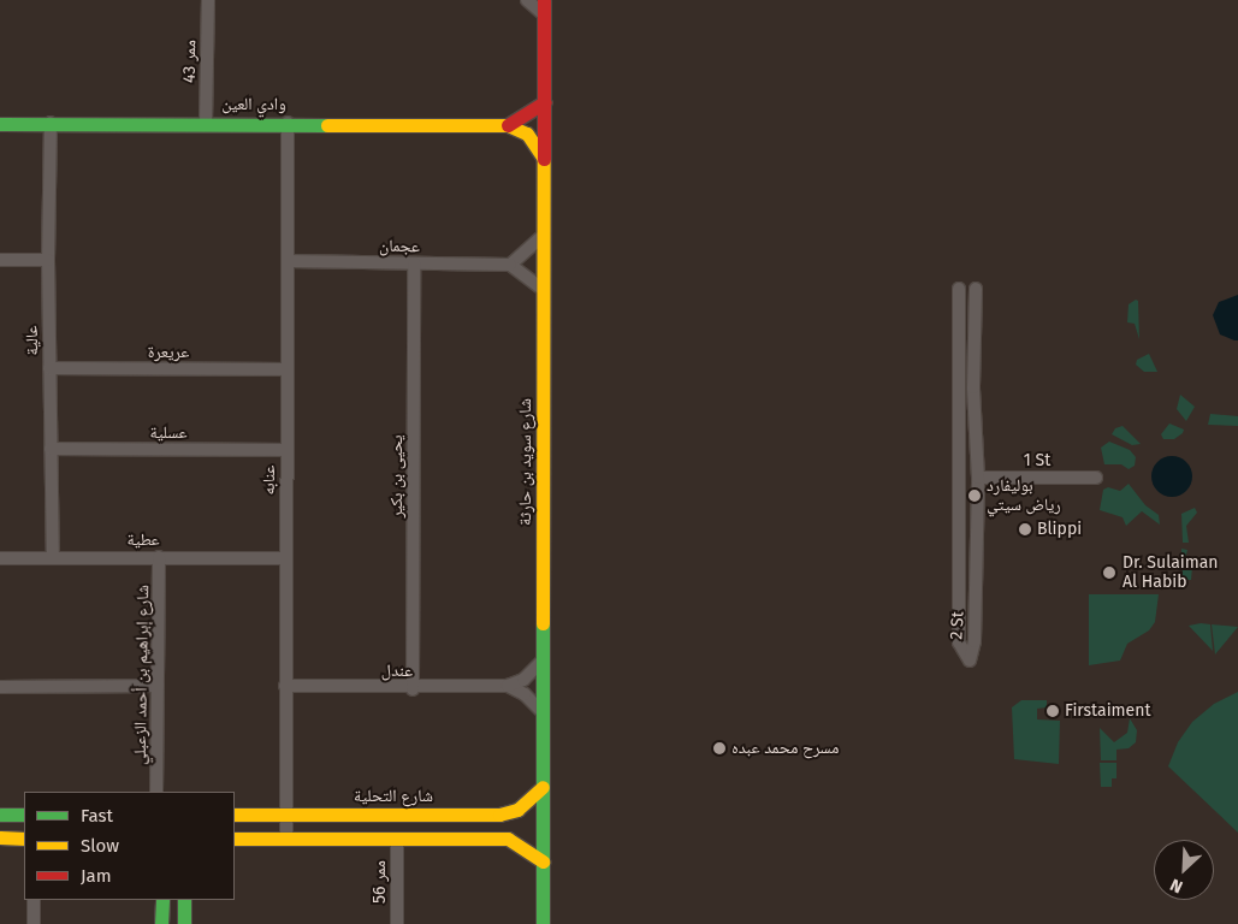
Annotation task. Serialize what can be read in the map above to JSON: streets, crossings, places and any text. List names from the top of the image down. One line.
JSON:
{"streets":{"street":["ممر 43","وادي العين","عجمان","عالية","عريعرة","عسلية","1 St","شارع سويد بن حارثة","يحيى بن بكير","عنابه","عطية","2 St","عندل","شارع إبراهيم بن أحمد الزعبلي","شارع التحلية","ممر 56"]},"crossings":[["ممر 43","وادي العين"],["وادي العين","عالية"],["وادي العين","عنابه"],["عجمان","يحيى بن بكير"],["عجمان","عنابه"],["عالية","عريعرة"],["عالية","عسلية"],["عالية","عطية"],["عريعرة","عنابه"],["عسلية","عنابه"],["1 St","2 St"],["شارع سويد بن حارثة","عندل"],["شارع سويد بن حارثة","شارع التحلية"],["يحيى بن بكير","عندل"],["عنابه","عطية"],["عنابه","عندل"],["عنابه","شارع التحلية"],["عطية","شارع إبراهيم بن أحمد الزعبلي"]],"places":["بوليفارد رياض سيتي","Blippi","Dr. Sulaiman Al Habib","Firstaiment","مسرح محمد عبده"],"legend":["Fast","Slow","Jam"],"north":"bottom left"}
